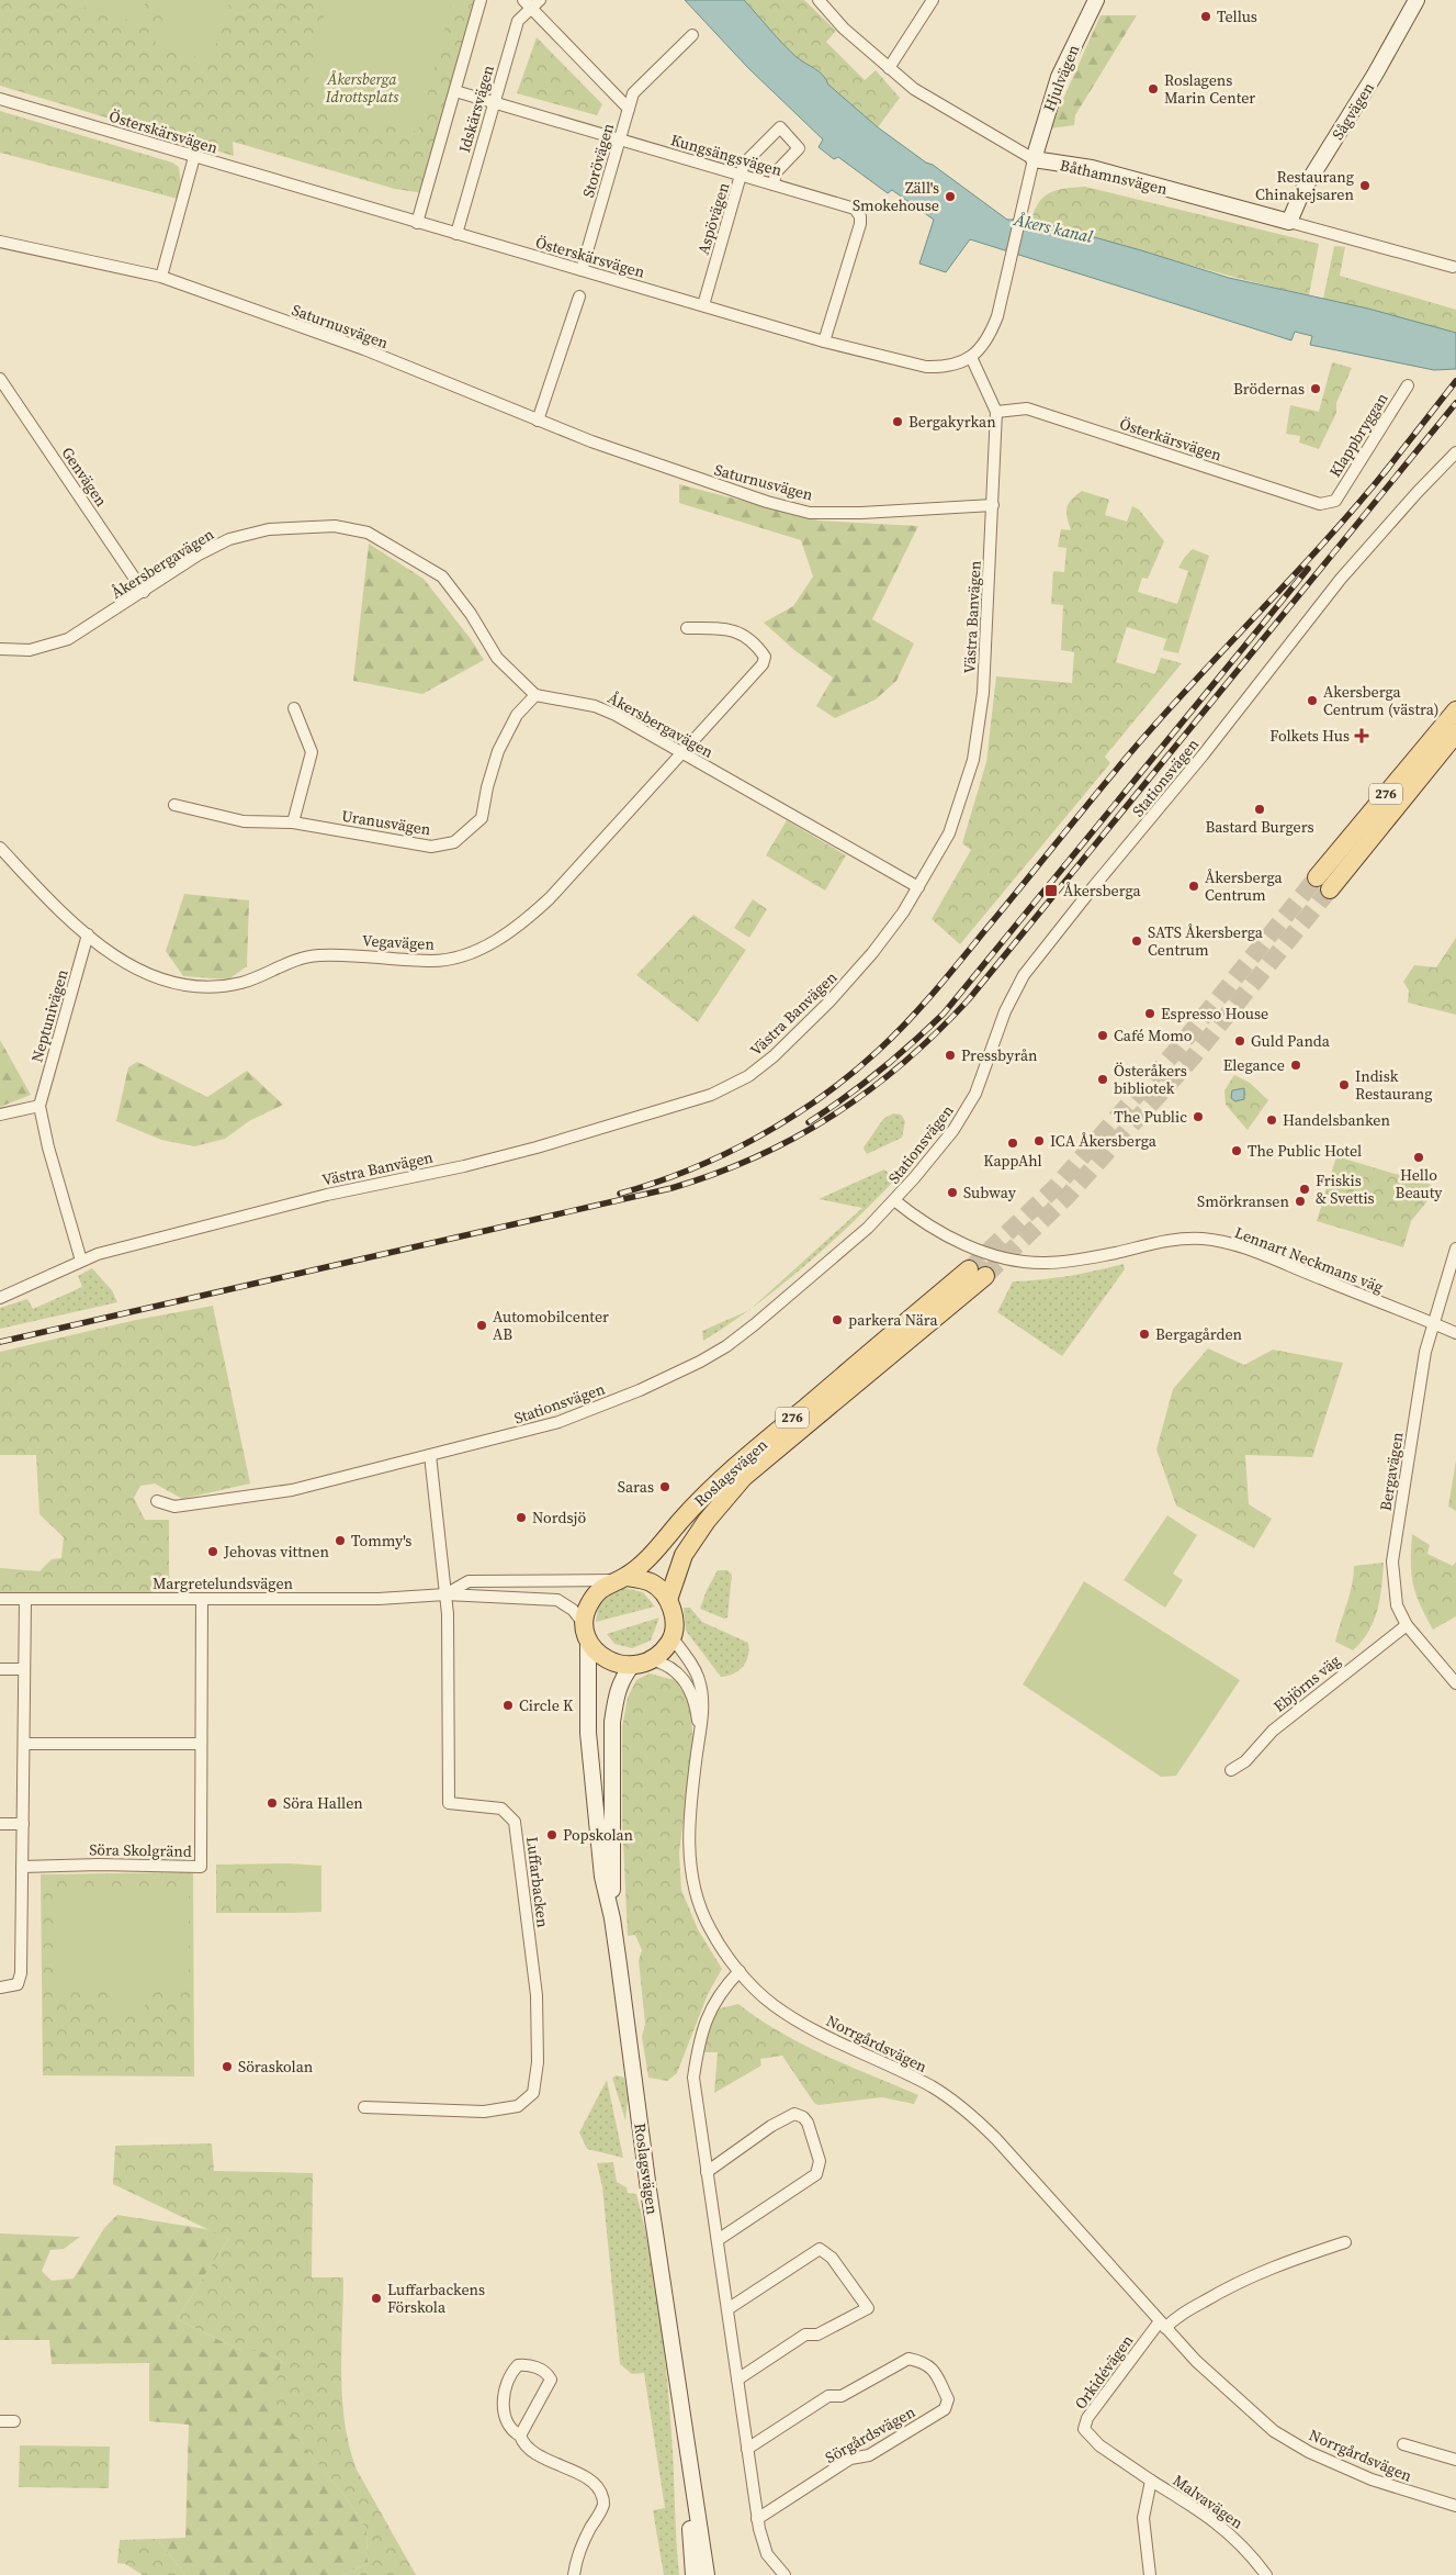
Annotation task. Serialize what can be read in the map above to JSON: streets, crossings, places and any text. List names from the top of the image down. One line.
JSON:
{"streets":{"main road":["Hjulvägen","Sågvägen","Båthamnsvägen","276","Roslagsvägen"],"street":["Idskärsvägen","Österskärsvägen","Kungsängsvägen","Storövägen","Aspövägen","Saturnusvägen","Klappbryggan","Österkärsvägen","Genvägen","Åkersbergavägen","Västra Banvägen","Stationsvägen","Uranusvägen","Vegavägen","Neptunivägen","Lennart Neckmans väg","Bergavägen","Margretelundsvägen","Ebjörns väg","Söra Skolgränd","Luffarbacken","Norrgårdsvägen","Orkidévägen","Sörgårdsvägen","Malvavägen"]},"crossings":[["Hjulvägen","Österskärsvägen"],["Hjulvägen","Båthamnsvägen"],["Idskärsvägen","Österskärsvägen"],["Idskärsvägen","Kungsängsvägen"],["Idskärsvägen","Storövägen"],["Sågvägen","Båthamnsvägen"],["Österskärsvägen","Kungsängsvägen"],["Österskärsvägen","Storövägen"],["Österskärsvägen","Båthamnsvägen"],["Österskärsvägen","Aspövägen"],["Österskärsvägen","Västra Banvägen"],["Kungsängsvägen","Storövägen"],["Kungsängsvägen","Aspövägen"],["Saturnusvägen","Västra Banvägen"],["Klappbryggan","Österkärsvägen"],["Österkärsvägen","Västra Banvägen"],["Genvägen","Åkersbergavägen"],["Åkersbergavägen","Västra Banvägen"],["Åkersbergavägen","Uranusvägen"],["Åkersbergavägen","Vegavägen"],["Västra Banvägen","Neptunivägen"],["Stationsvägen","Lennart Neckmans väg"],["Stationsvägen","Luffarbacken"],["Vegavägen","Neptunivägen"],["Lennart Neckmans väg","Bergavägen"],["Bergavägen","Ebjörns väg"],["Roslagsvägen","Margretelundsvägen"],["Roslagsvägen","Norrgårdsvägen"],["Margretelundsvägen","Söra Skolgränd"],["Margretelundsvägen","Luffarbacken"],["Margretelundsvägen","Norrgårdsvägen"],["Norrgårdsvägen","Orkidévägen"],["Orkidévägen","Malvavägen"]],"water":["Åkers kanal"],"parks":["Åkersberga Idrottsplats"],"places":{"other":["Tellus","Roslagens Marin Center","Restaurang Chinakejsaren","Zäll's Smokehouse","Brödernas","Bergakyrkan","Akersberga Centrum (västra)","Bastard Burgers","Åkersberga Centrum","SATS Åkersberga Centrum","Espresso House","Café Momo","Guld Panda","Pressbyrån","Elegance","Österåkers bibliotek","Indisk Restaurang","The Public","Handelsbanken","ICA Åkersberga","KappAhl","The Public Hotel","Hello Beauty","Friskis & Svettis","Subway","Smörkransen","parkera Nära","Automobilcenter AB","Bergagården","Saras","Nordsjö","Tommy's","Jehovas vittnen","Circle K","Söra Hallen","Popskolan","Söraskolan","Luffarbackens Förskola"],"health":["Folkets Hus"],"transit":["Åkersberga"]}}
